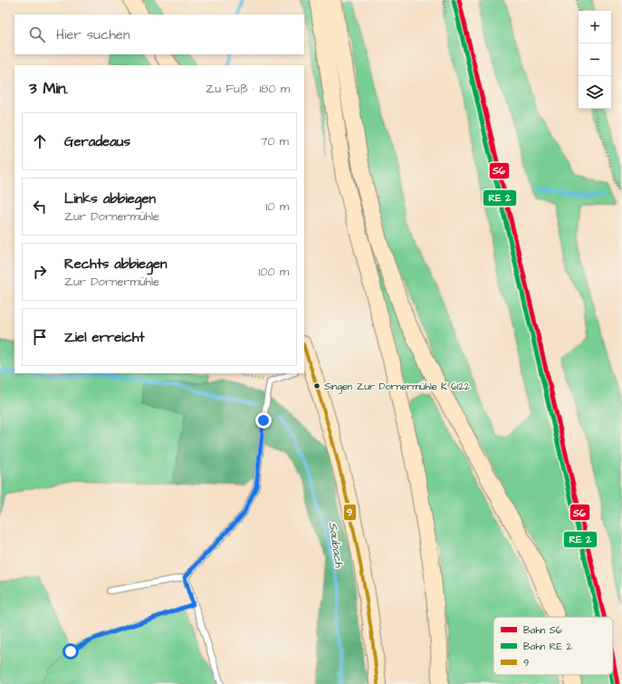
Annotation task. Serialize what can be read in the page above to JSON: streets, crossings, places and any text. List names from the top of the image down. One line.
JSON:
{"water":["Saubach"],"places":["Singen Zur Dornermühle K 6122"],"lines":["rail line S6","transit line 9"],"legend":["Bahn S6","Bahn RE 2","9"],"page":{"map_buttons":["+","−"],"search":"Hier suchen","heading":["3 Min.","Zu Fuß · 180 m"],"list":[["Geradeaus","70 m"],["Links abbiegen","Zur Dornermühle","10 m"],["Rechts abbiegen","Zur Dornermühle","100 m"],"Ziel erreicht"]}}
